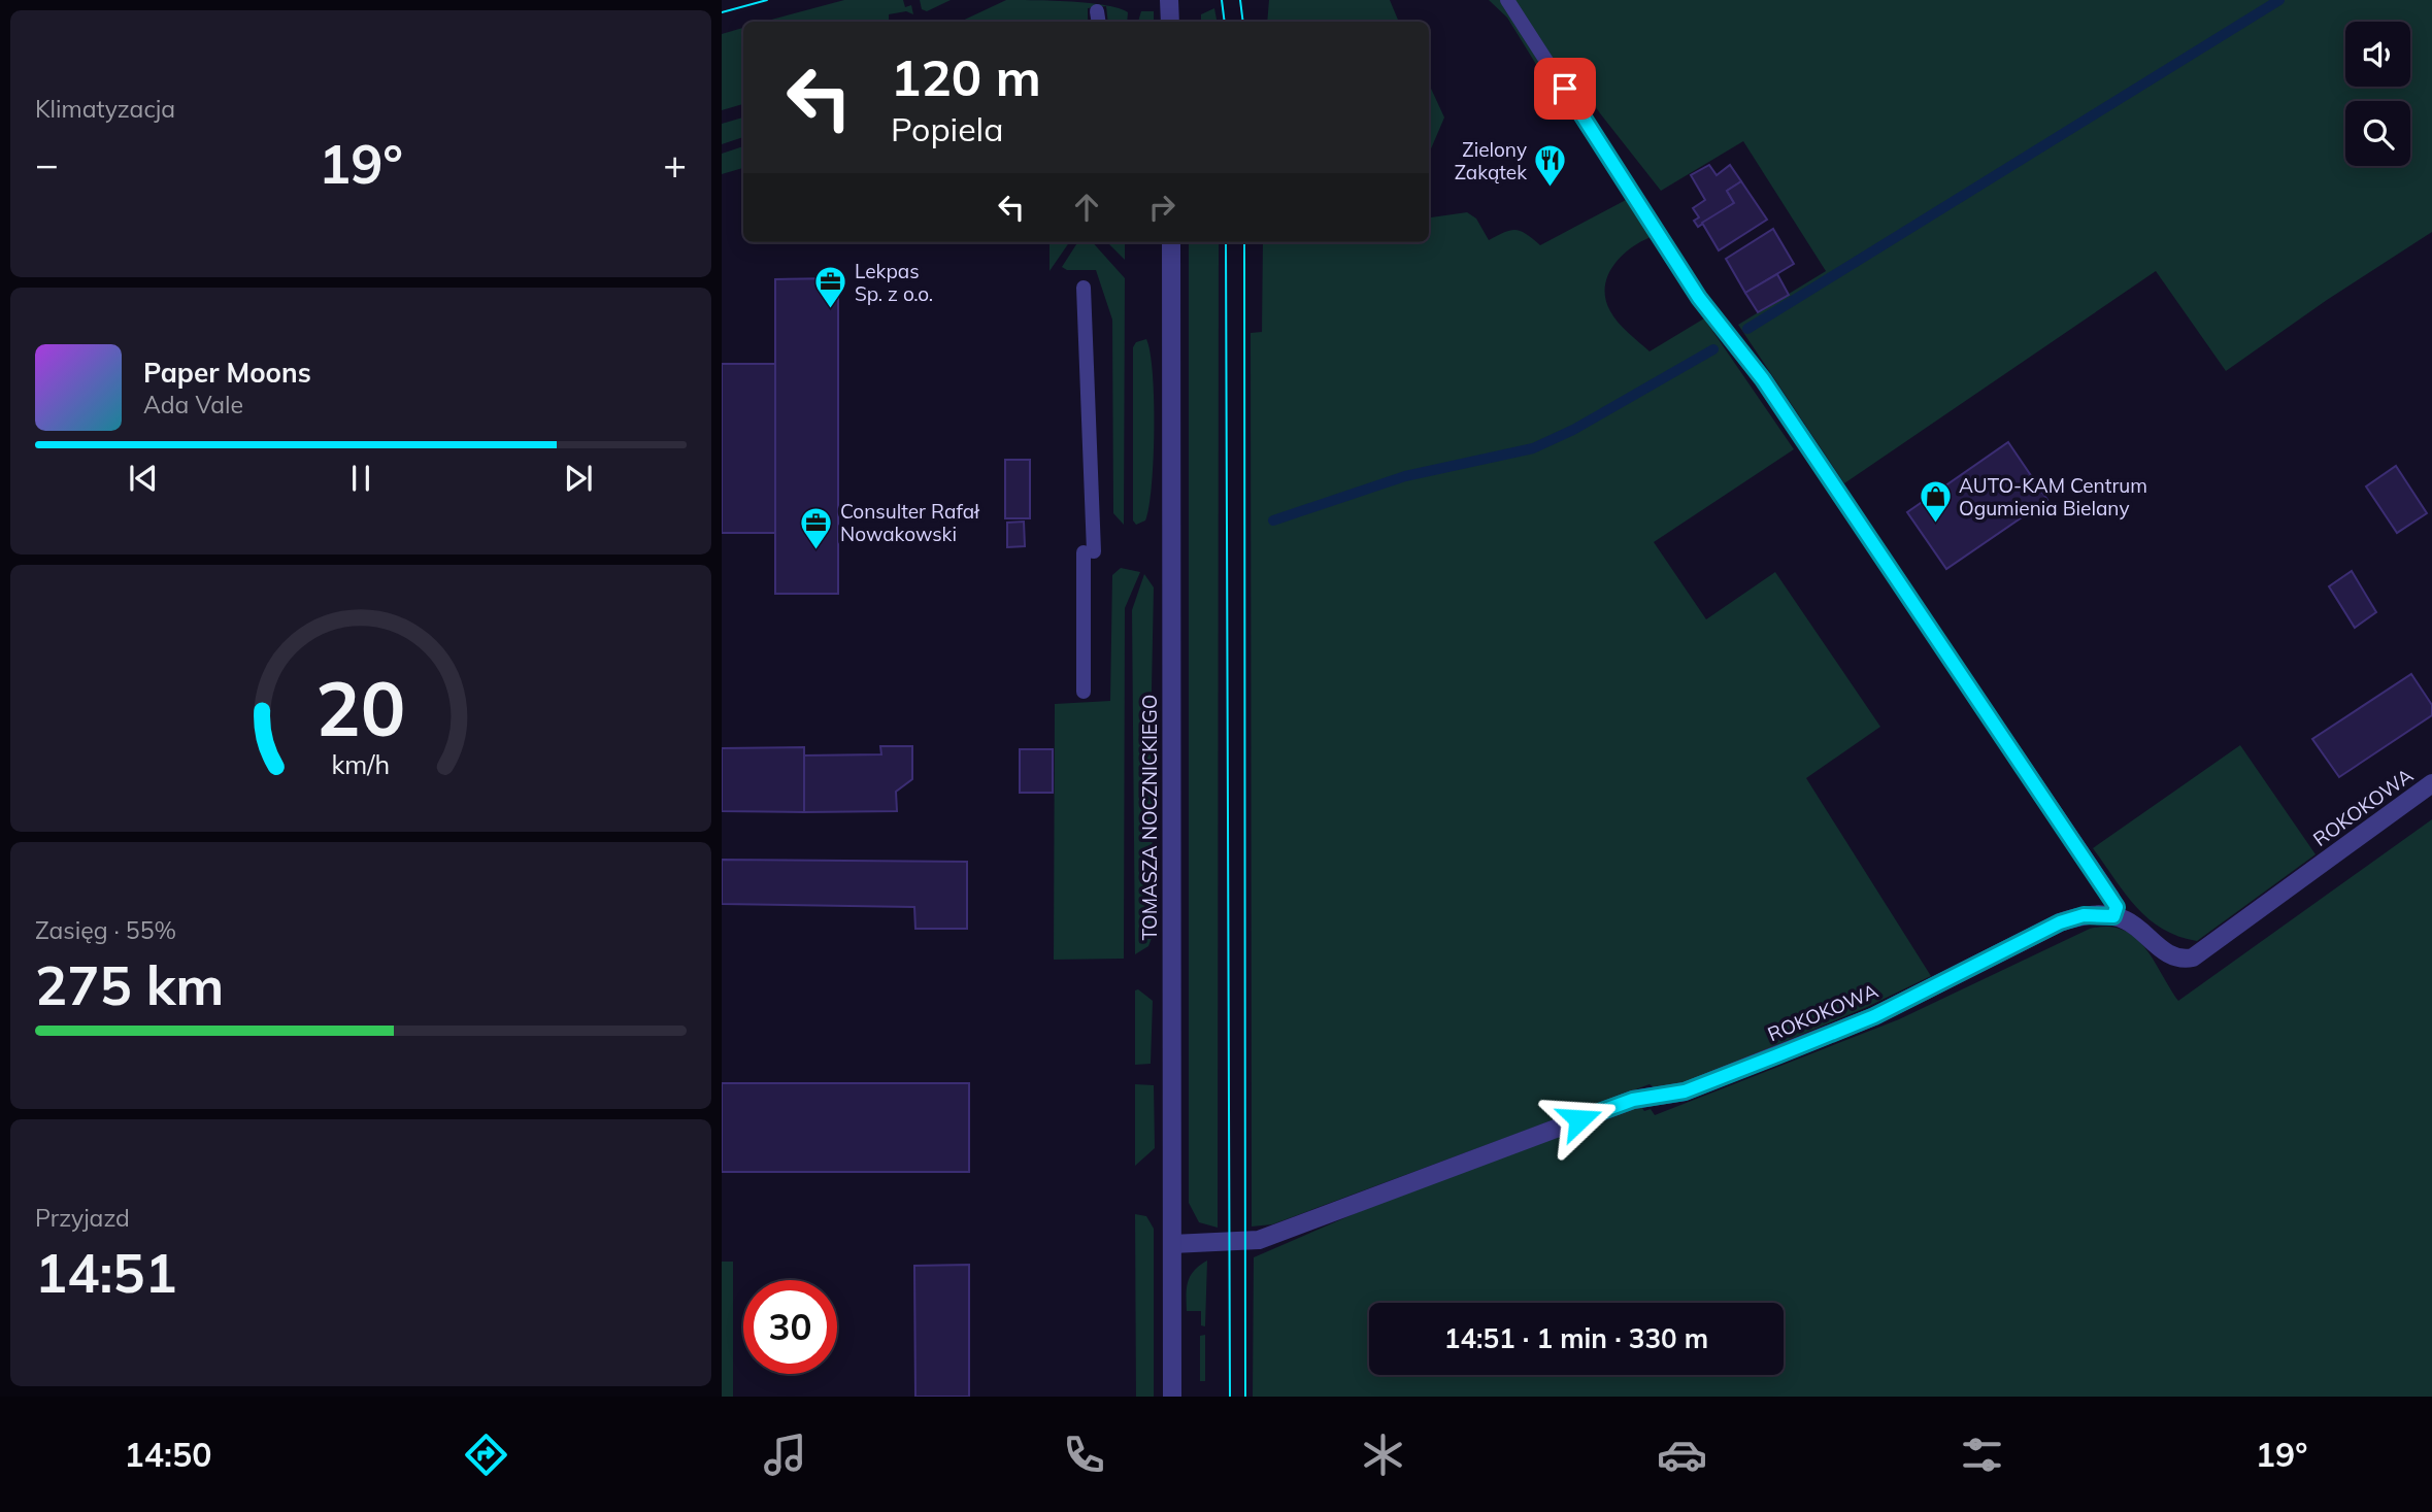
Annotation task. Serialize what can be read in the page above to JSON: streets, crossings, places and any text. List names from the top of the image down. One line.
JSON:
{"streets":{"street":["ROKOKOWA","TOMASZA NOCZNICKIEGO"]},"crossings":[["ROKOKOWA","TOMASZA NOCZNICKIEGO"]],"places":{"restaurant":["Zielony Zakątek"],"office":["Lekpas Sp. z o.o.","Consulter Rafał Nowakowski"],"shop":["AUTO-KAM Centrum Ogumienia Bielany"]},"page":{"tile":["Klimatyzacja",["Zasięg · 55%","275 km"],["Przyjazd","14:51"]],"turn":["120 m","Popiela"],"heat":["−","19°","+"],"song":["Paper Moons","Ada Vale"],"limit":"30","trip":"14:51 · 1 min · 330 m","tabs":["14:50","19°"],"gauge":["20","km/h"]}}
